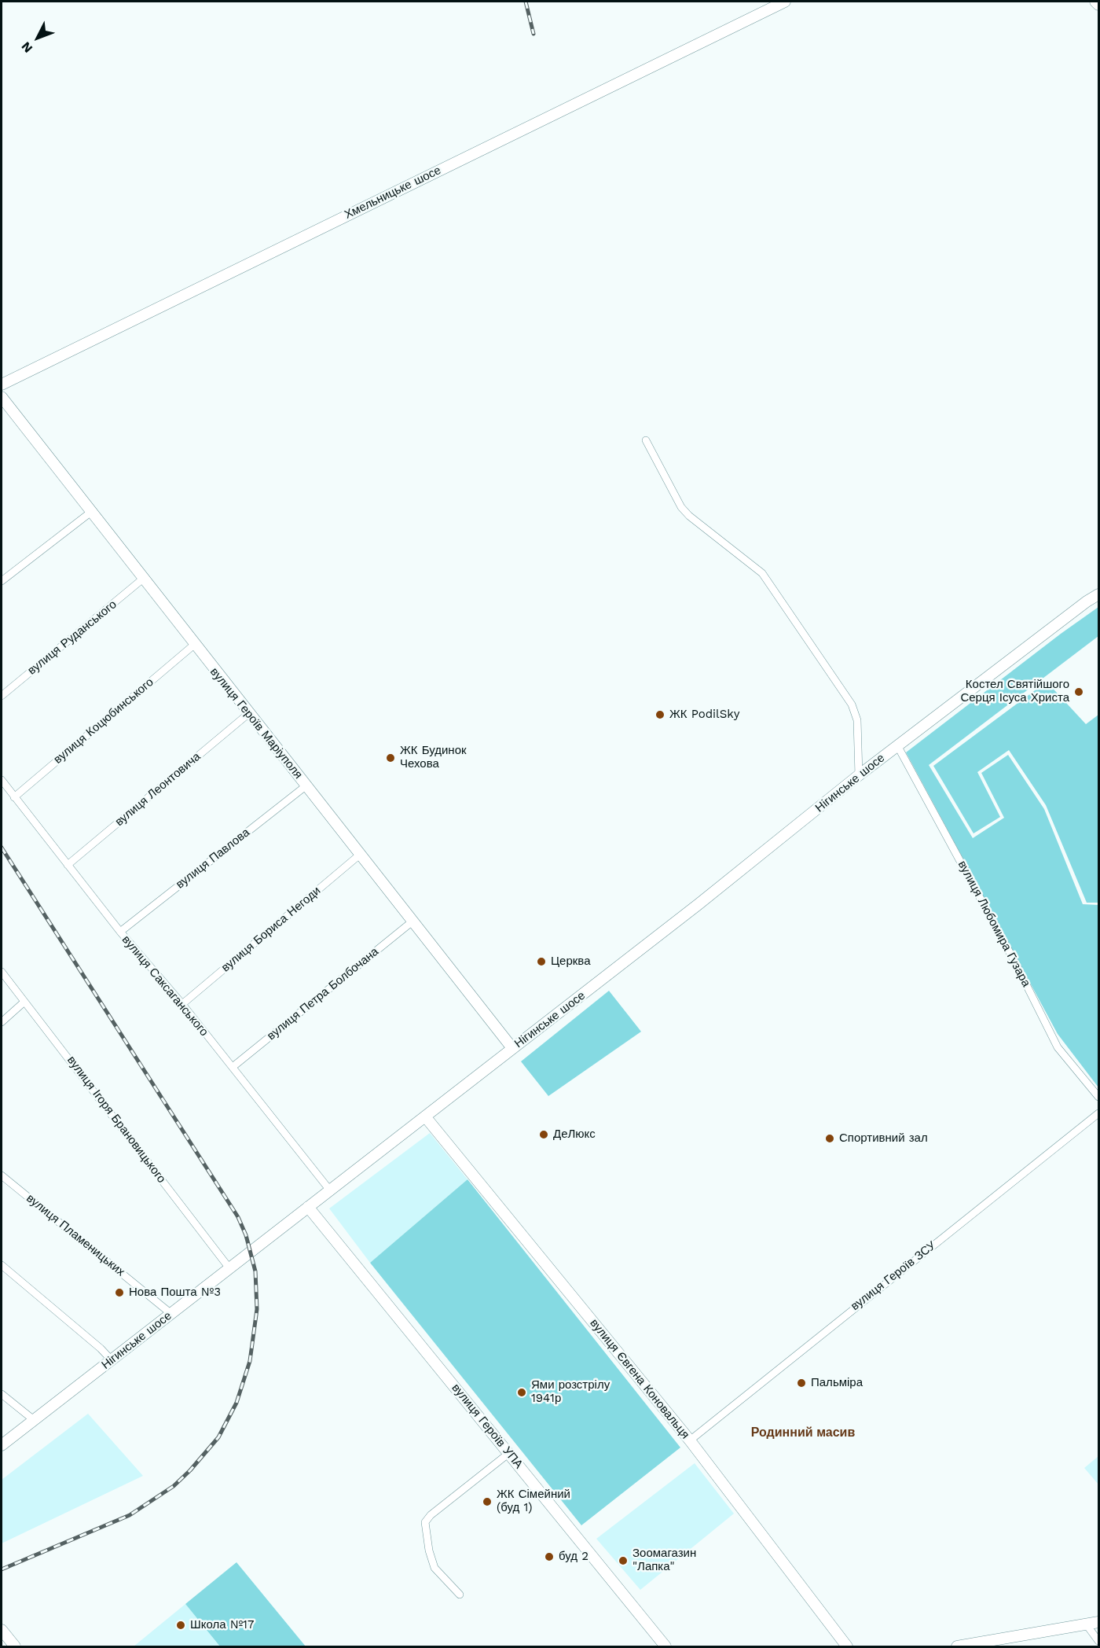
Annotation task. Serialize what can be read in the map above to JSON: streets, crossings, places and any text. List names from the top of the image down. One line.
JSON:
{"streets":{"street":["Хмельницьке шосе","вулиця Руданського","вулиця Коцюбинського","вулиця Героїв Маріуполя","Нігинське шосе","вулиця Леонтовича","вулиця Павлова","вулиця Любомира Гузара","вулиця Бориса Негоди","вулиця Саксаганського","вулиця Петра Болбочана","вулиця Ігоря Брановицького","вулиця Пламеницьких","вулиця Героїв ЗСУ","вулиця Євгена Коновальця","вулиця Героїв УПА"]},"crossings":[["вулиця Руданського","вулиця Героїв Маріуполя"],["вулиця Коцюбинського","вулиця Героїв Маріуполя"],["вулиця Коцюбинського","вулиця Саксаганського"],["вулиця Героїв Маріуполя","Нігинське шосе"],["вулиця Героїв Маріуполя","вулиця Леонтовича"],["вулиця Героїв Маріуполя","вулиця Павлова"],["вулиця Героїв Маріуполя","вулиця Бориса Негоди"],["вулиця Героїв Маріуполя","вулиця Петра Болбочана"],["Нігинське шосе","вулиця Любомира Гузара"],["Нігинське шосе","вулиця Саксаганського"],["Нігинське шосе","вулиця Ігоря Брановицького"],["Нігинське шосе","вулиця Пламеницьких"],["Нігинське шосе","вулиця Євгена Коновальця"],["Нігинське шосе","вулиця Героїв УПА"],["вулиця Леонтовича","вулиця Саксаганського"],["вулиця Павлова","вулиця Саксаганського"],["вулиця Бориса Негоди","вулиця Саксаганського"],["вулиця Саксаганського","вулиця Петра Болбочана"],["вулиця Героїв ЗСУ","вулиця Євгена Коновальця"]],"districts":["Родинний масив"],"places":["Костел Святійшого Серця Ісуса Христа","ЖК PodilSky","ЖК Будинок Чехова","Церква","ДеЛюкс","Спортивний зал","Нова Пошта №3","Пальміра","Ями розстрілу 1941р","ЖК Сімейний (буд 1)","буд 2","Зоомагазин \"Лапка\"","Школа №17"],"north":"bottom left"}
